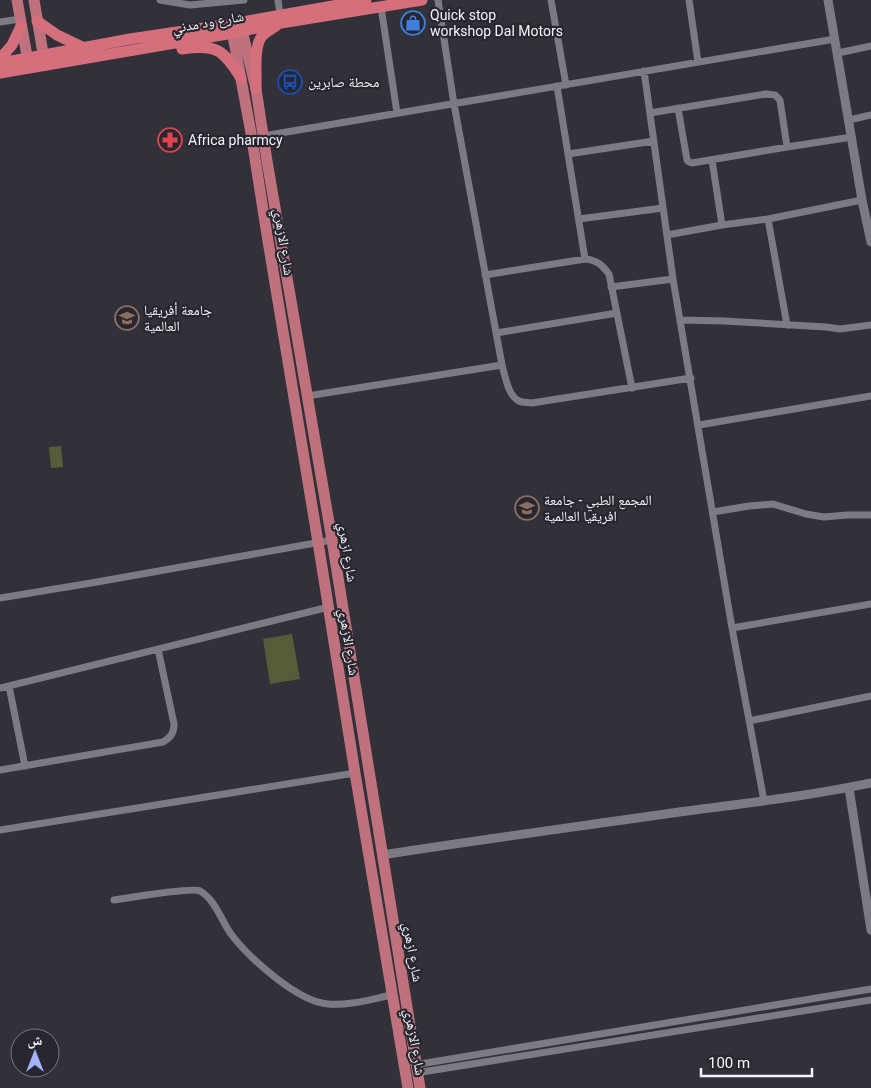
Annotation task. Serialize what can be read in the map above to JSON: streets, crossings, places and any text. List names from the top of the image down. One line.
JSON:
{"streets":{"highway":["شارع ود مدني"],"main road":["شارع الازهري","شارع ازهري"]},"crossings":[["شارع ود مدني","شارع الازهري"],["شارع ود مدني","شارع ازهري"],["شارع الازهري","شارع ازهري"]],"places":{"shop":["Quick stop workshop Dal Motors"],"bus stop":["محطة صابرين"],"pharmacy":["Africa pharmcy"],"school or university":["جامعة أفريقيا العالمية","المجمع الطبي - جامعة افريقيا العالمية"]},"scale_bar":"100 m","north":"top"}
